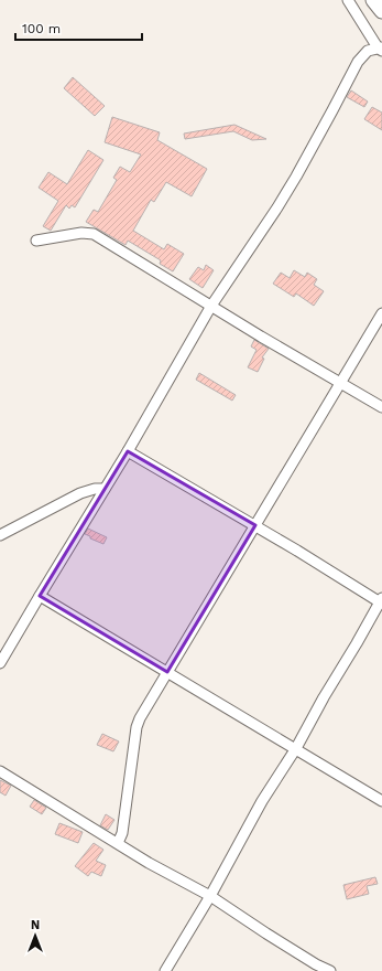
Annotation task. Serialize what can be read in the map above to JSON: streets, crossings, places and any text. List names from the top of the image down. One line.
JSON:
{"scale_bar":"100 m","north":"top"}
